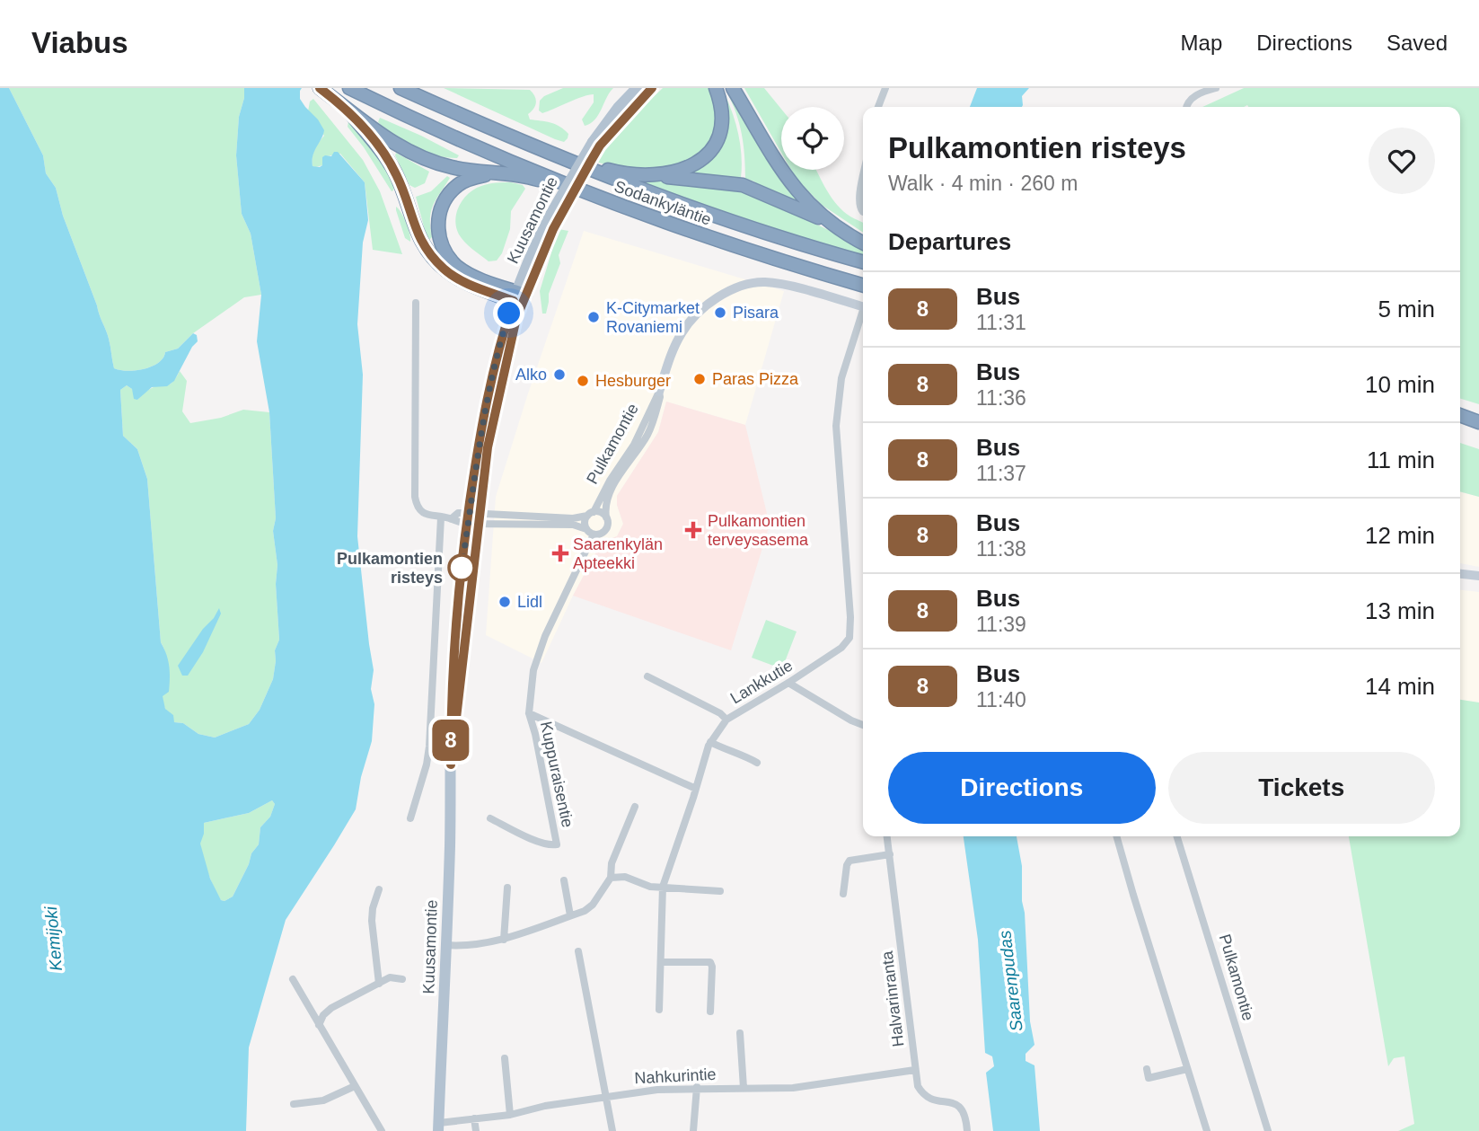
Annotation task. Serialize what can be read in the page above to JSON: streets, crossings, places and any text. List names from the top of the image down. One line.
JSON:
{"streets":{"highway":["Sodankyläntie"],"main road":["Kuusamontie"],"street":["Pulkamontie","Lankkutie","Kuppuraisentie","Halvarinranta","Nahkurintie"]},"crossings":[["Kuusamontie","Nahkurintie"],["Pulkamontie","Kuppuraisentie"],["Halvarinranta","Nahkurintie"]],"water":["Kemijoki","Saarenpudas"],"places":{"other":["Pisara","K-Citymarket Rovaniemi","Alko","Paras Pizza","Hesburger","Pulkamontien risteys","Lidl"],"health":["Pulkamontien terveysasema","Saarenkylän Apteekki"]},"lines":["bus line 8"],"page":{"header":"Viabus","nav":["Map","Directions","Saved"],"on_map":"8","heading":[["Pulkamontien risteys","Walk · 4 min · 260 m"],"Departures"],"list":[{"mark":"8","name":"Bus","note":"11:31","value":"5 min"},{"mark":"8","name":"Bus","note":"11:36","value":"10 min"},{"mark":"8","name":"Bus","note":"11:37","value":"11 min"},{"mark":"8","name":"Bus","note":"11:38","value":"12 min"},{"mark":"8","name":"Bus","note":"11:39","value":"13 min"},{"mark":"8","name":"Bus","note":"11:40","value":"14 min"}],"buttons":["Directions","Tickets"]}}
